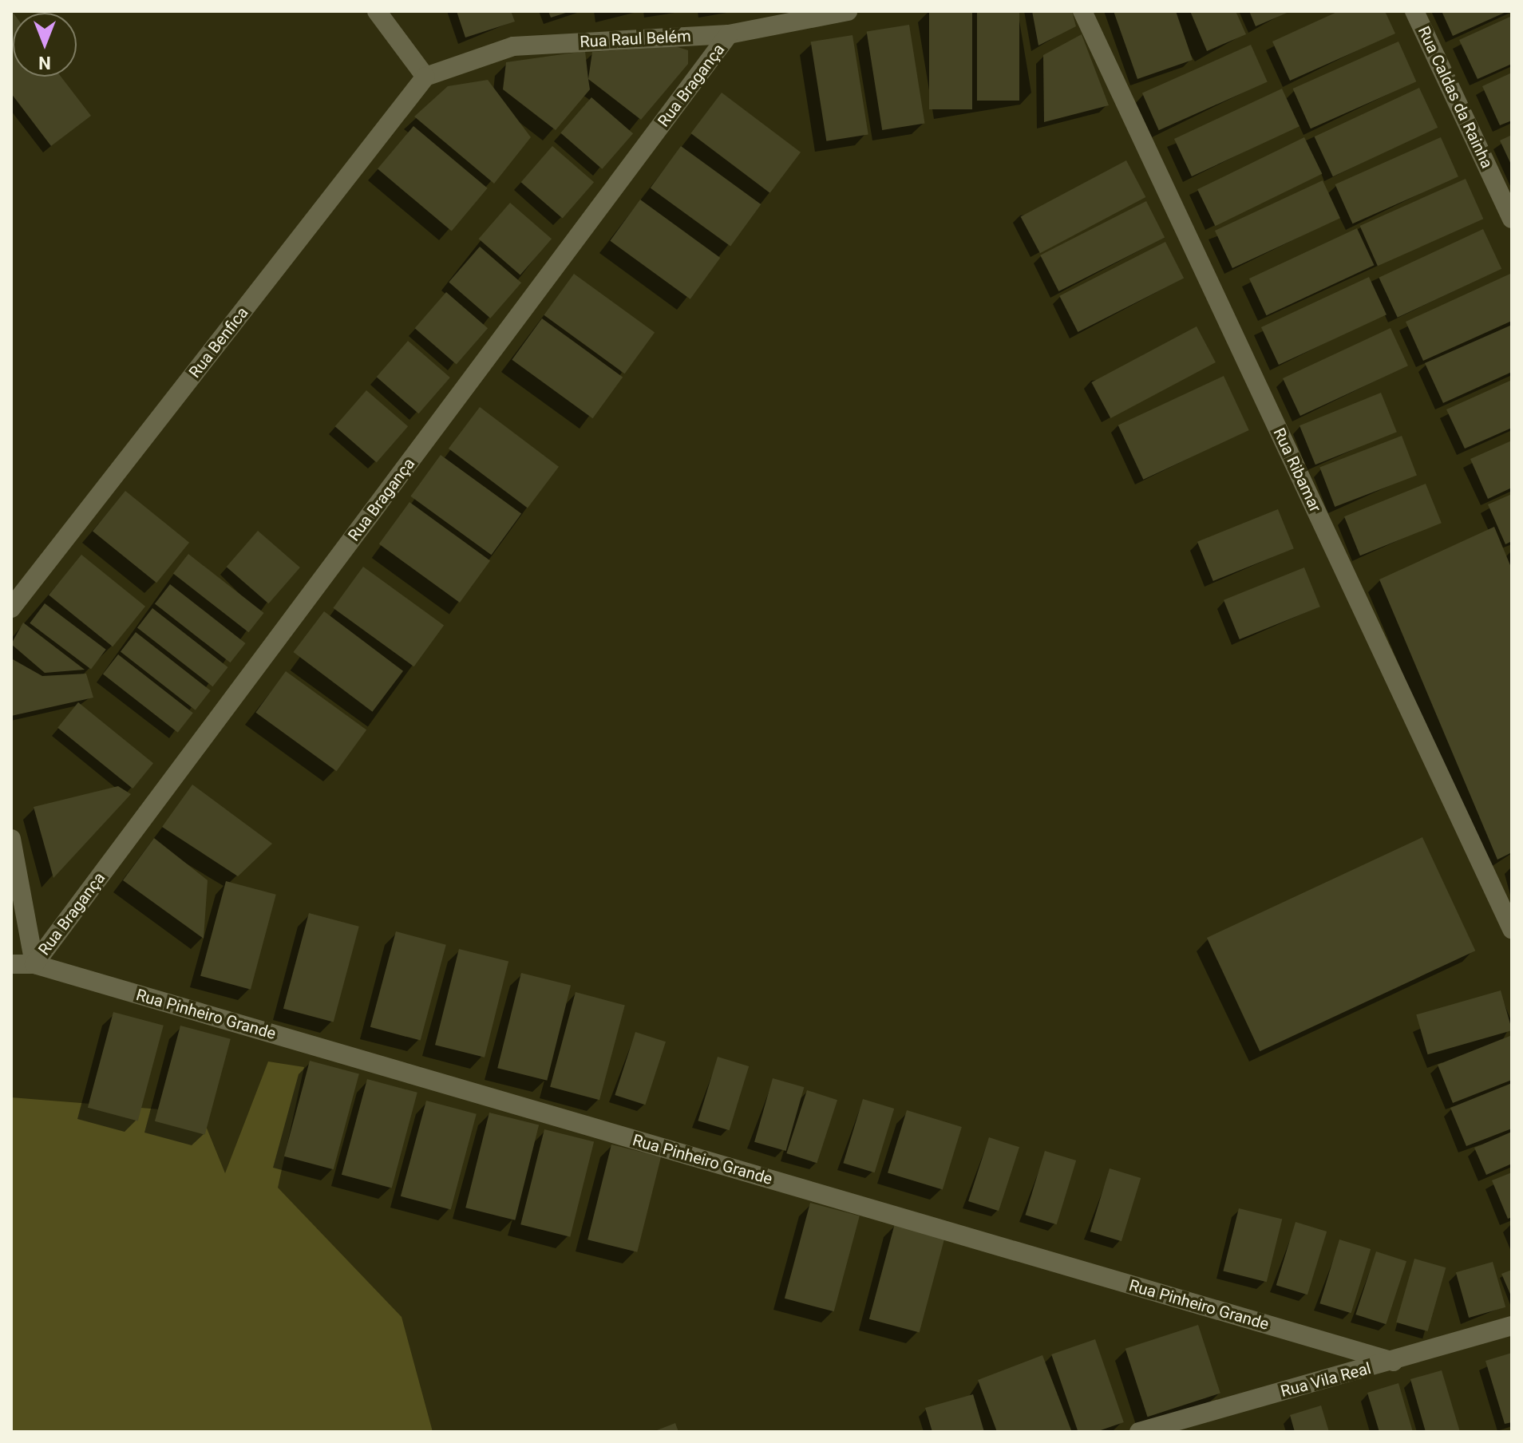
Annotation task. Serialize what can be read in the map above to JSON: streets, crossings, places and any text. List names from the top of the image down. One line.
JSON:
{"streets":{"street":["Rua Raul Belém","Rua Bragança","Rua Caldas da Rainha","Rua Benfica","Rua Ribamar","Rua Pinheiro Grande","Rua Vila Real"]},"crossings":[["Rua Raul Belém","Rua Bragança"],["Rua Raul Belém","Rua Benfica"],["Rua Bragança","Rua Pinheiro Grande"],["Rua Pinheiro Grande","Rua Vila Real"]],"north":"bottom"}
